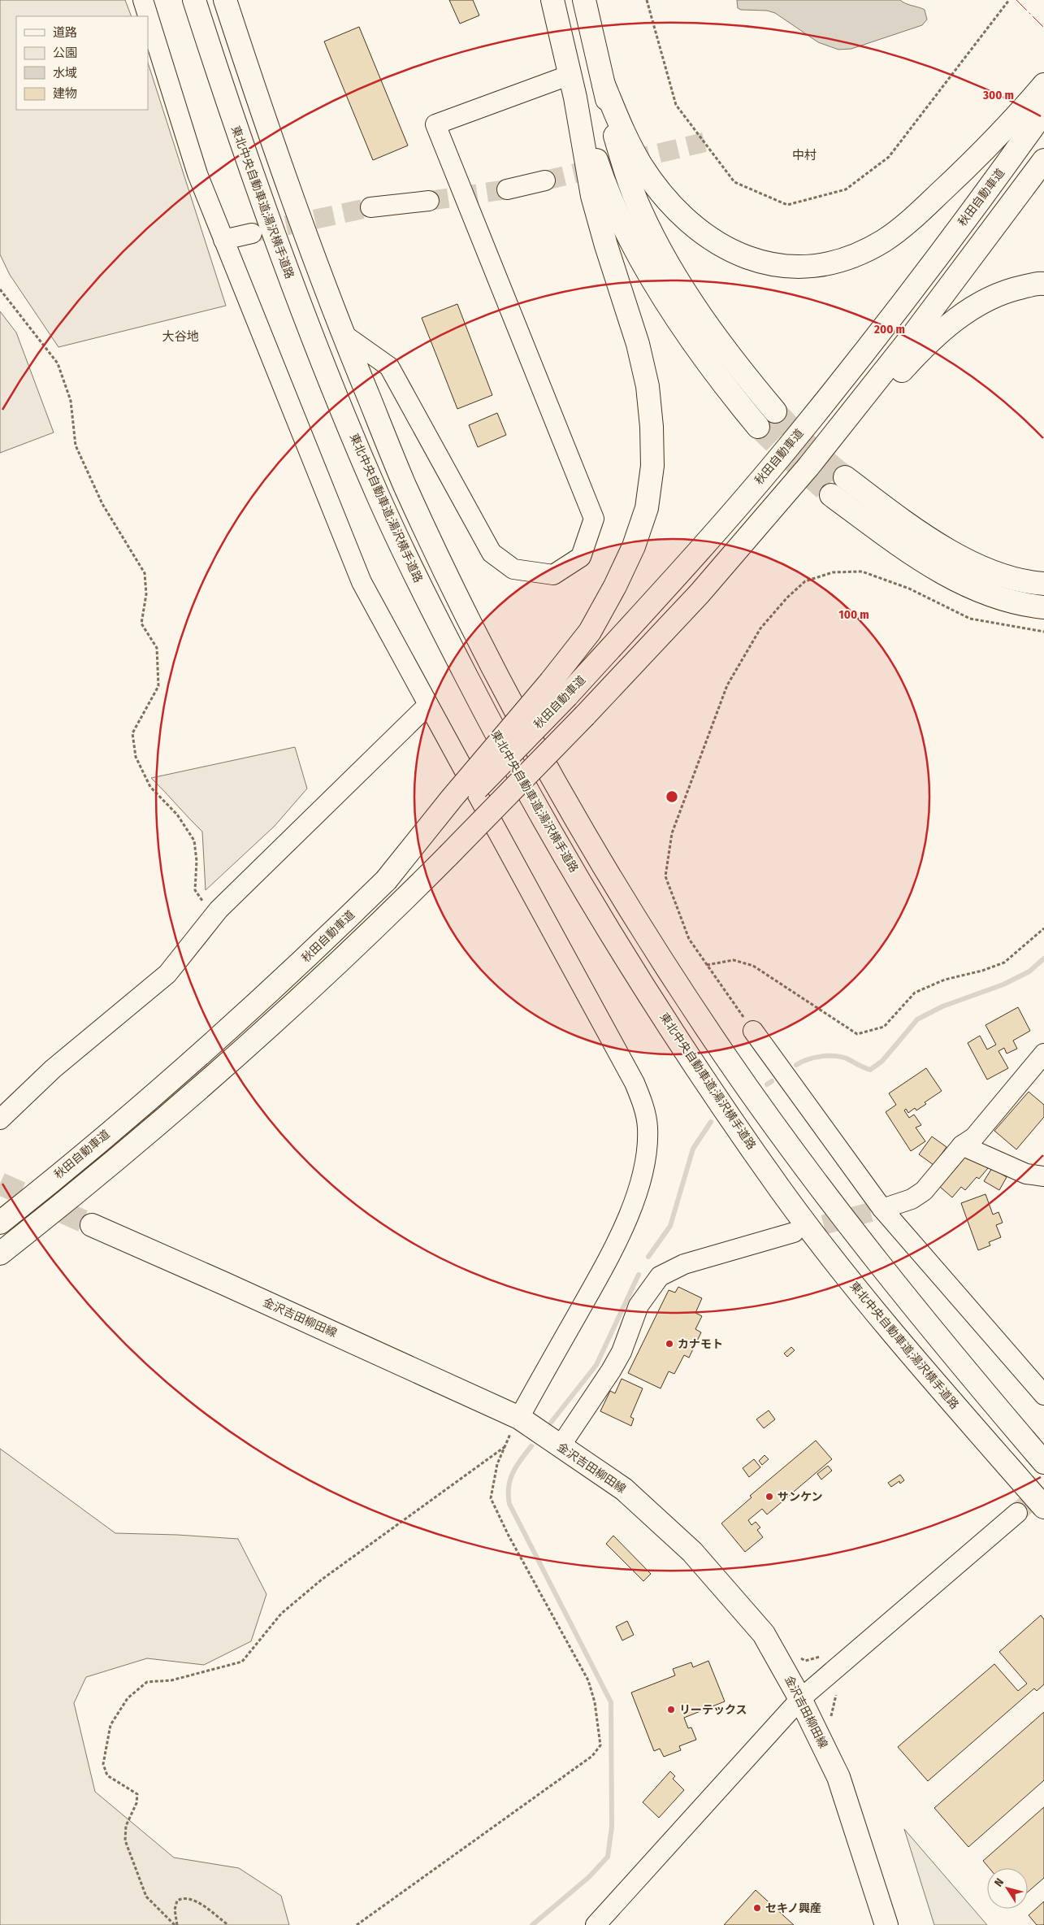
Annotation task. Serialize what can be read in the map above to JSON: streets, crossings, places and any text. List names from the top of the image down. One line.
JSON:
{"streets":{"main road":["秋田自動車道","東北中央自動車道;湯沢横手道路","金沢吉田柳田線"]},"districts":["中村","大谷地"],"places":["カナモト","サンケン","リーテックス","セキノ興産"],"legend":["道路","公園","水域","建物"],"north":"top left","rings":["300 m","200 m","100 m"]}
